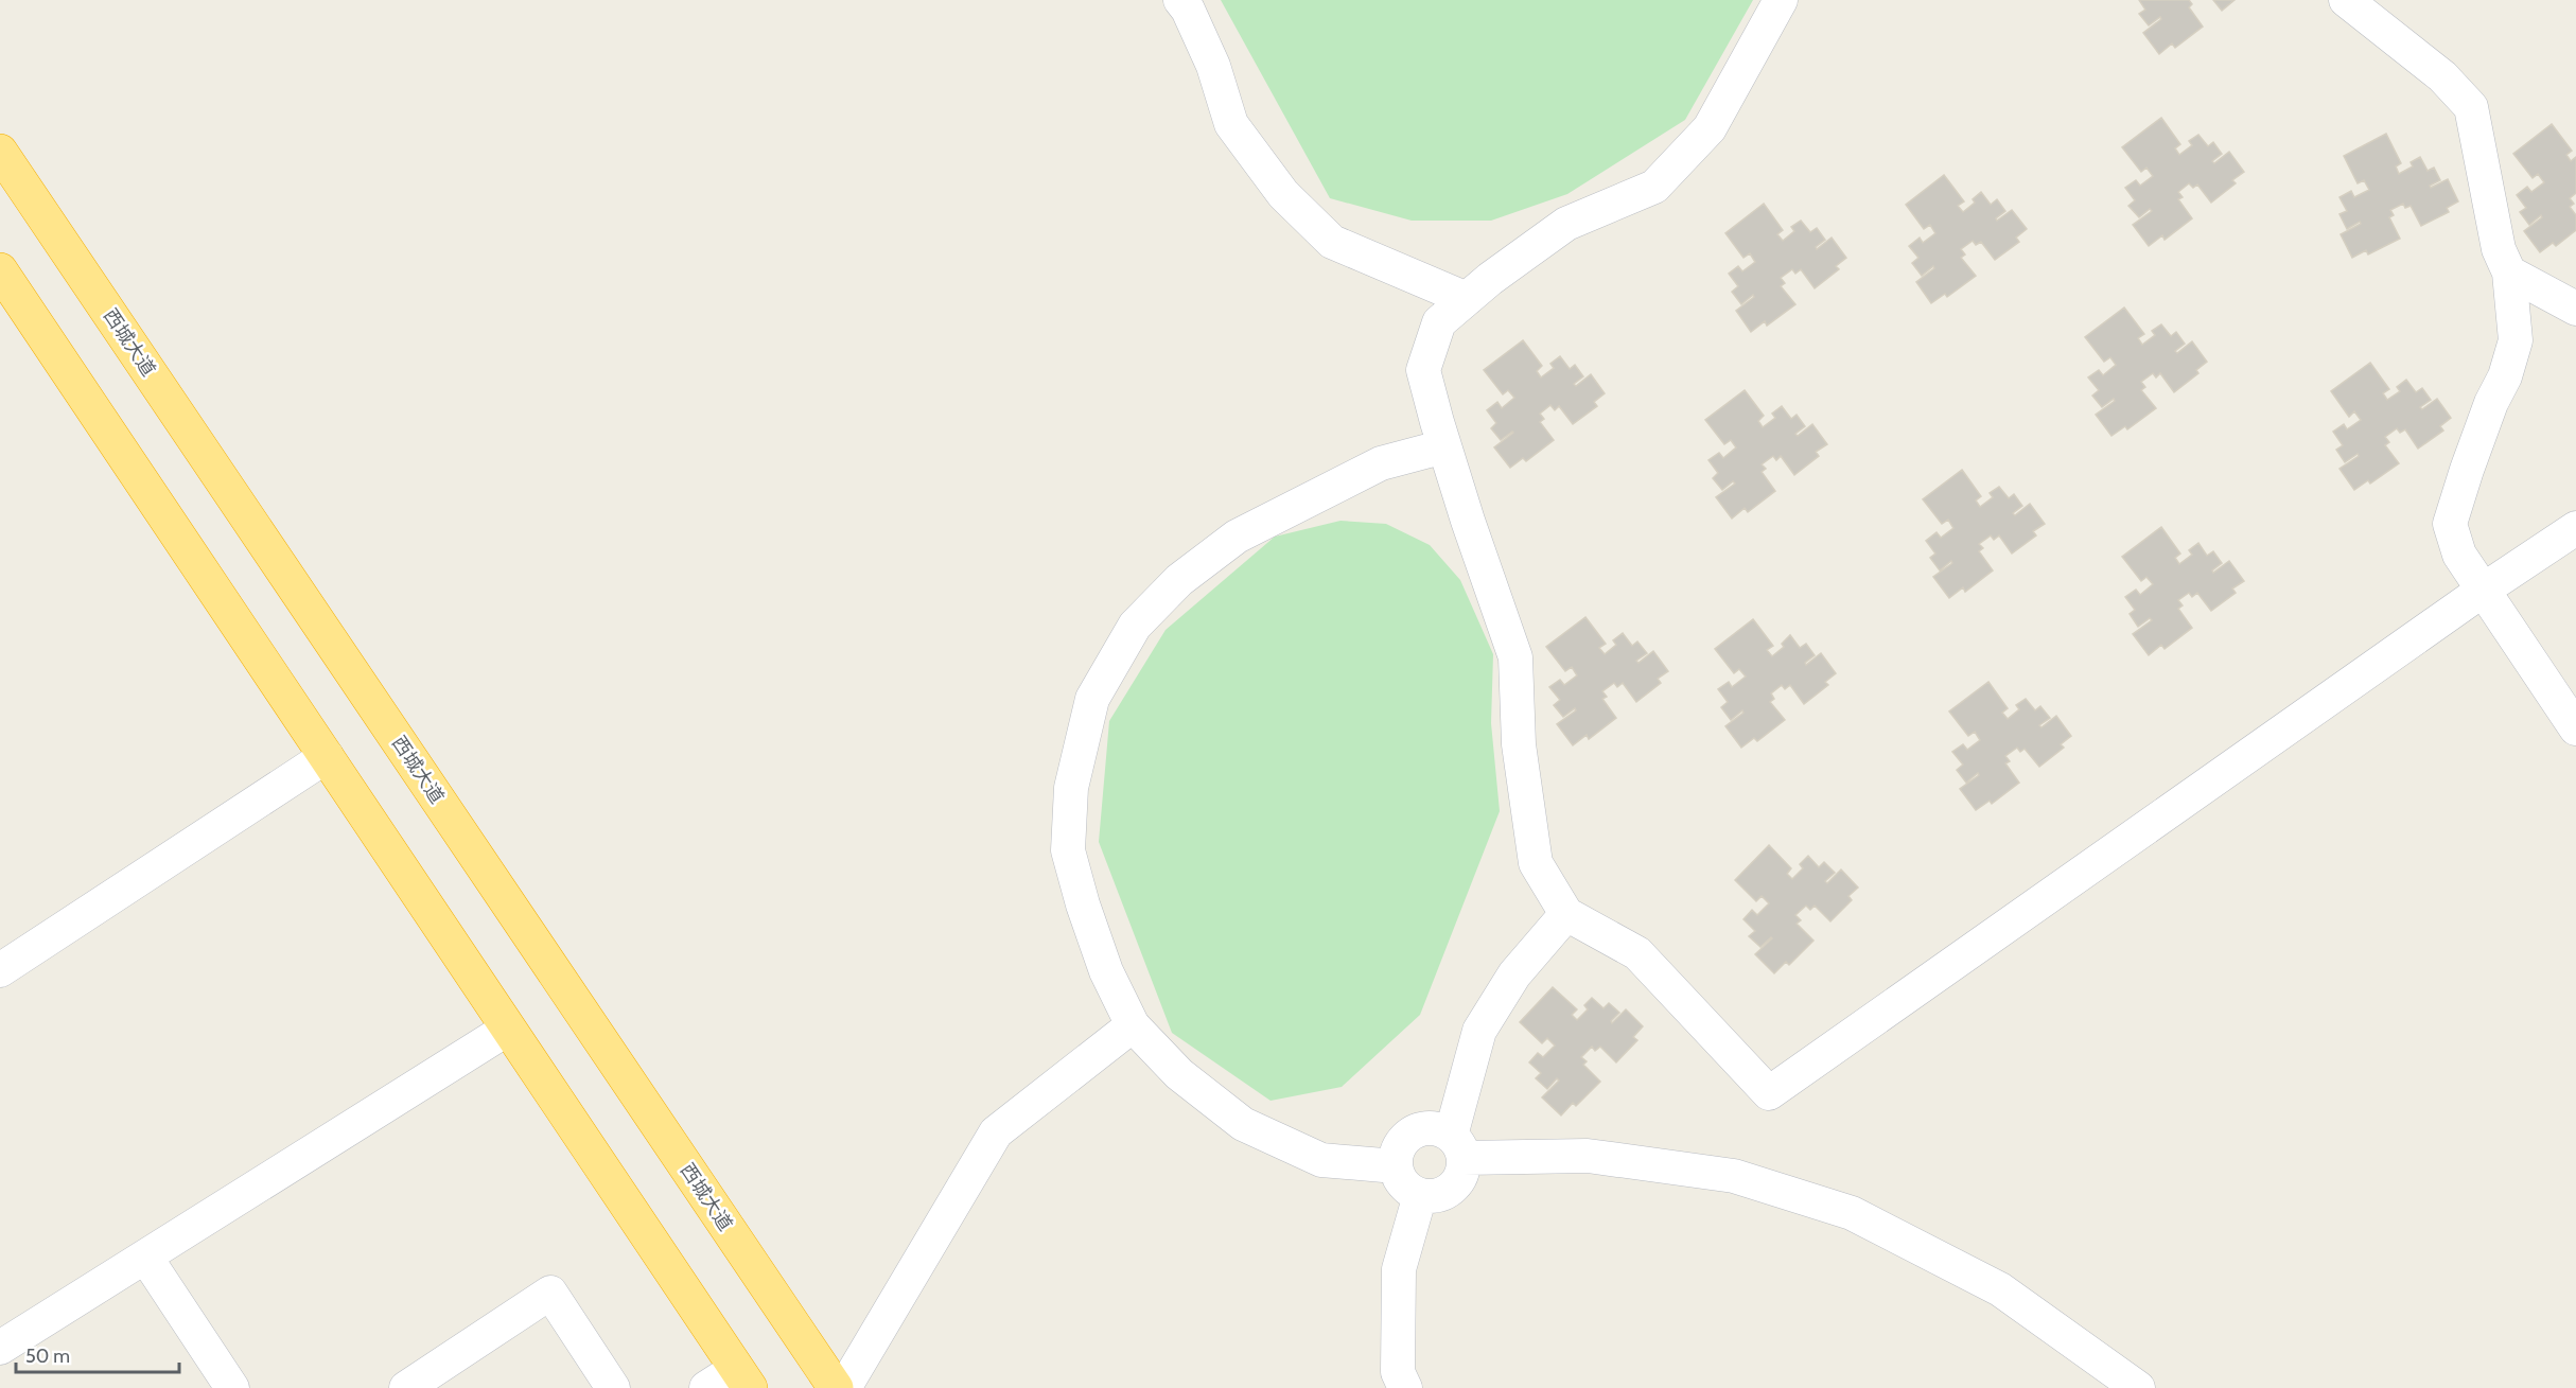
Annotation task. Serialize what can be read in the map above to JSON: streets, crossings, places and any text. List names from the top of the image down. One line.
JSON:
{"streets":{"highway":["西城大道"]},"scale_bar":"50 m"}
